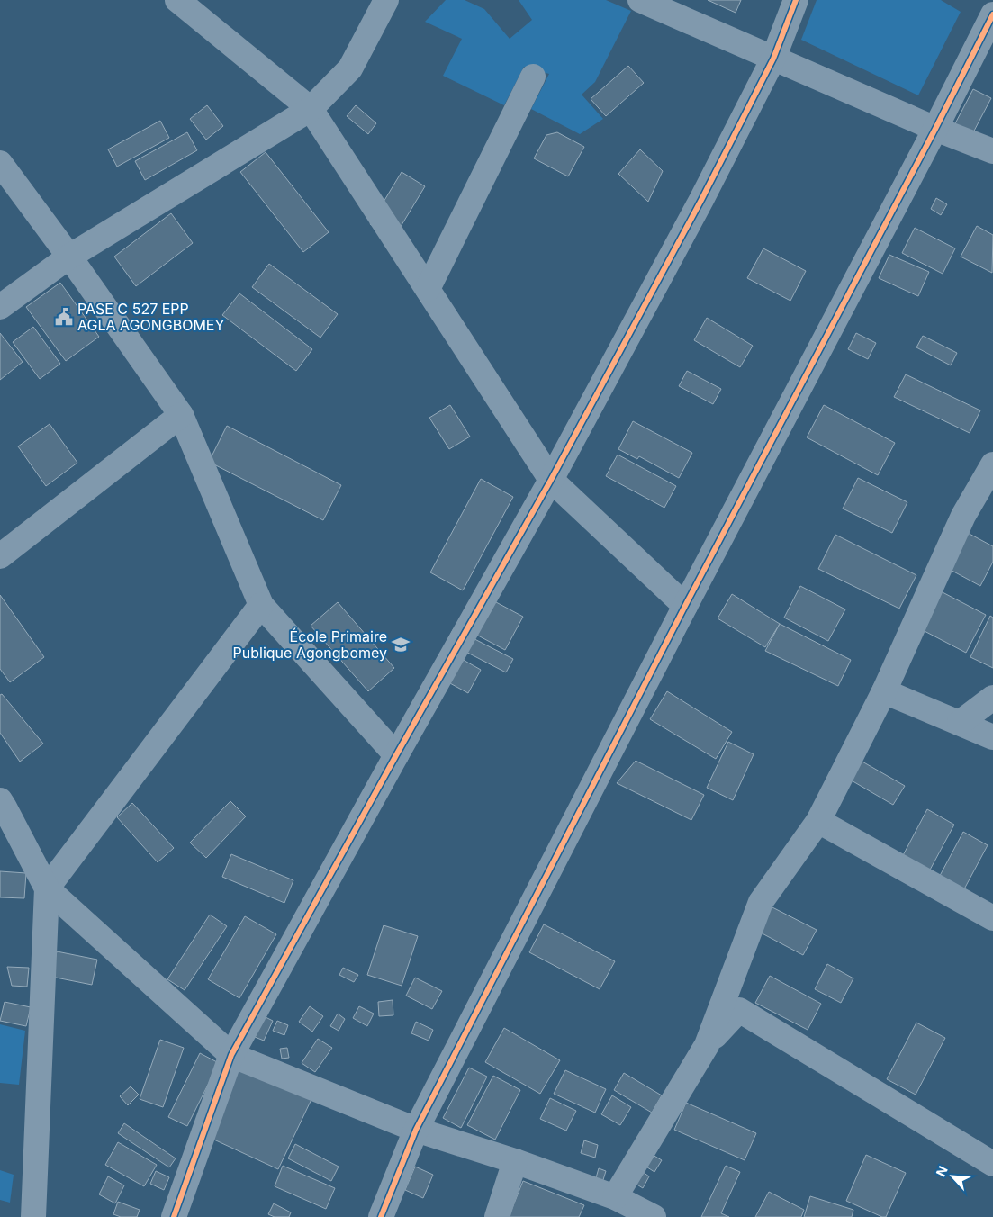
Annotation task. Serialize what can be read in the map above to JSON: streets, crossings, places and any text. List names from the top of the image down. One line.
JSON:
{"places":{"public building":["PASE C 527 EPP AGLA AGONGBOMEY"],"school or university":["École Primaire Publique Agongbomey"]},"north":"top left"}
